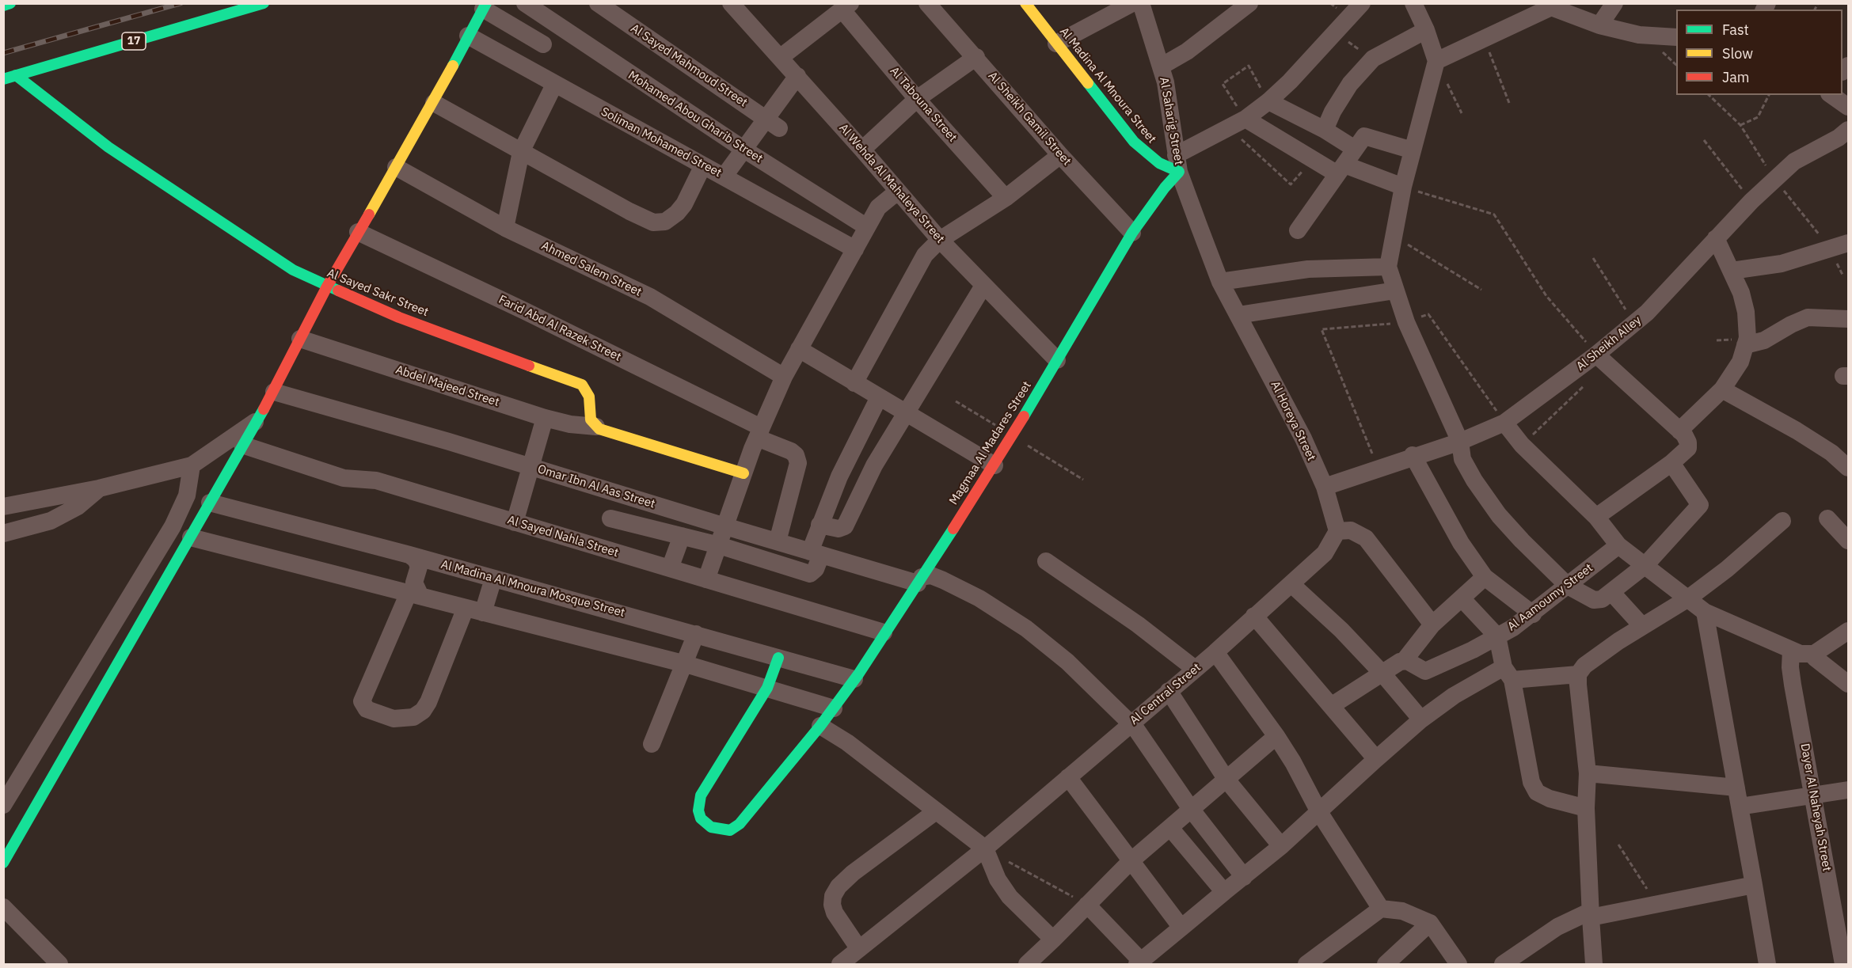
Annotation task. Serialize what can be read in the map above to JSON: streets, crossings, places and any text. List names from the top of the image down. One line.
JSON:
{"streets":{"main road":["17","Al Madina Al Mnoura Street","Al Sayed Sakr Street","Magmaa Al Madares Street"],"street":["Al Sayed Mahmoud Street","Al Tabouna Street","Mohamed Abou Gharib Street","Al Sheikh Gamil Street","Al Saharig Street","Soliman Mohamed Street","Al Wehda Al Mahaleya Street","Ahmed Salem Street","Farid Abd Al Razek Street","Al Sheikh Alley","Abdel Majeed Street","Al Horeya Street","Omar Ibn Al Aas Street","Al Sayed Nahla Street","Al Madina Al Mnoura Mosque Street","Al Aamoumy Street","Al Central Street","Dayer Al Naheyah Street"]},"crossings":[["17","Al Sayed Sakr Street"],["Al Madina Al Mnoura Street","Al Saharig Street"],["Al Madina Al Mnoura Street","Magmaa Al Madares Street"],["Al Sheikh Gamil Street","Magmaa Al Madares Street"],["Al Saharig Street","Al Horeya Street"],["Al Saharig Street","Magmaa Al Madares Street"],["Al Wehda Al Mahaleya Street","Magmaa Al Madares Street"],["Al Sayed Sakr Street","Abdel Majeed Street"],["Farid Abd Al Razek Street","Omar Ibn Al Aas Street"],["Al Sheikh Alley","Al Horeya Street"],["Al Horeya Street","Al Central Street"],["Magmaa Al Madares Street","Omar Ibn Al Aas Street"],["Magmaa Al Madares Street","Al Sayed Nahla Street"],["Magmaa Al Madares Street","Al Madina Al Mnoura Mosque Street"],["Omar Ibn Al Aas Street","Al Central Street"]],"legend":["Fast","Slow","Jam"]}
